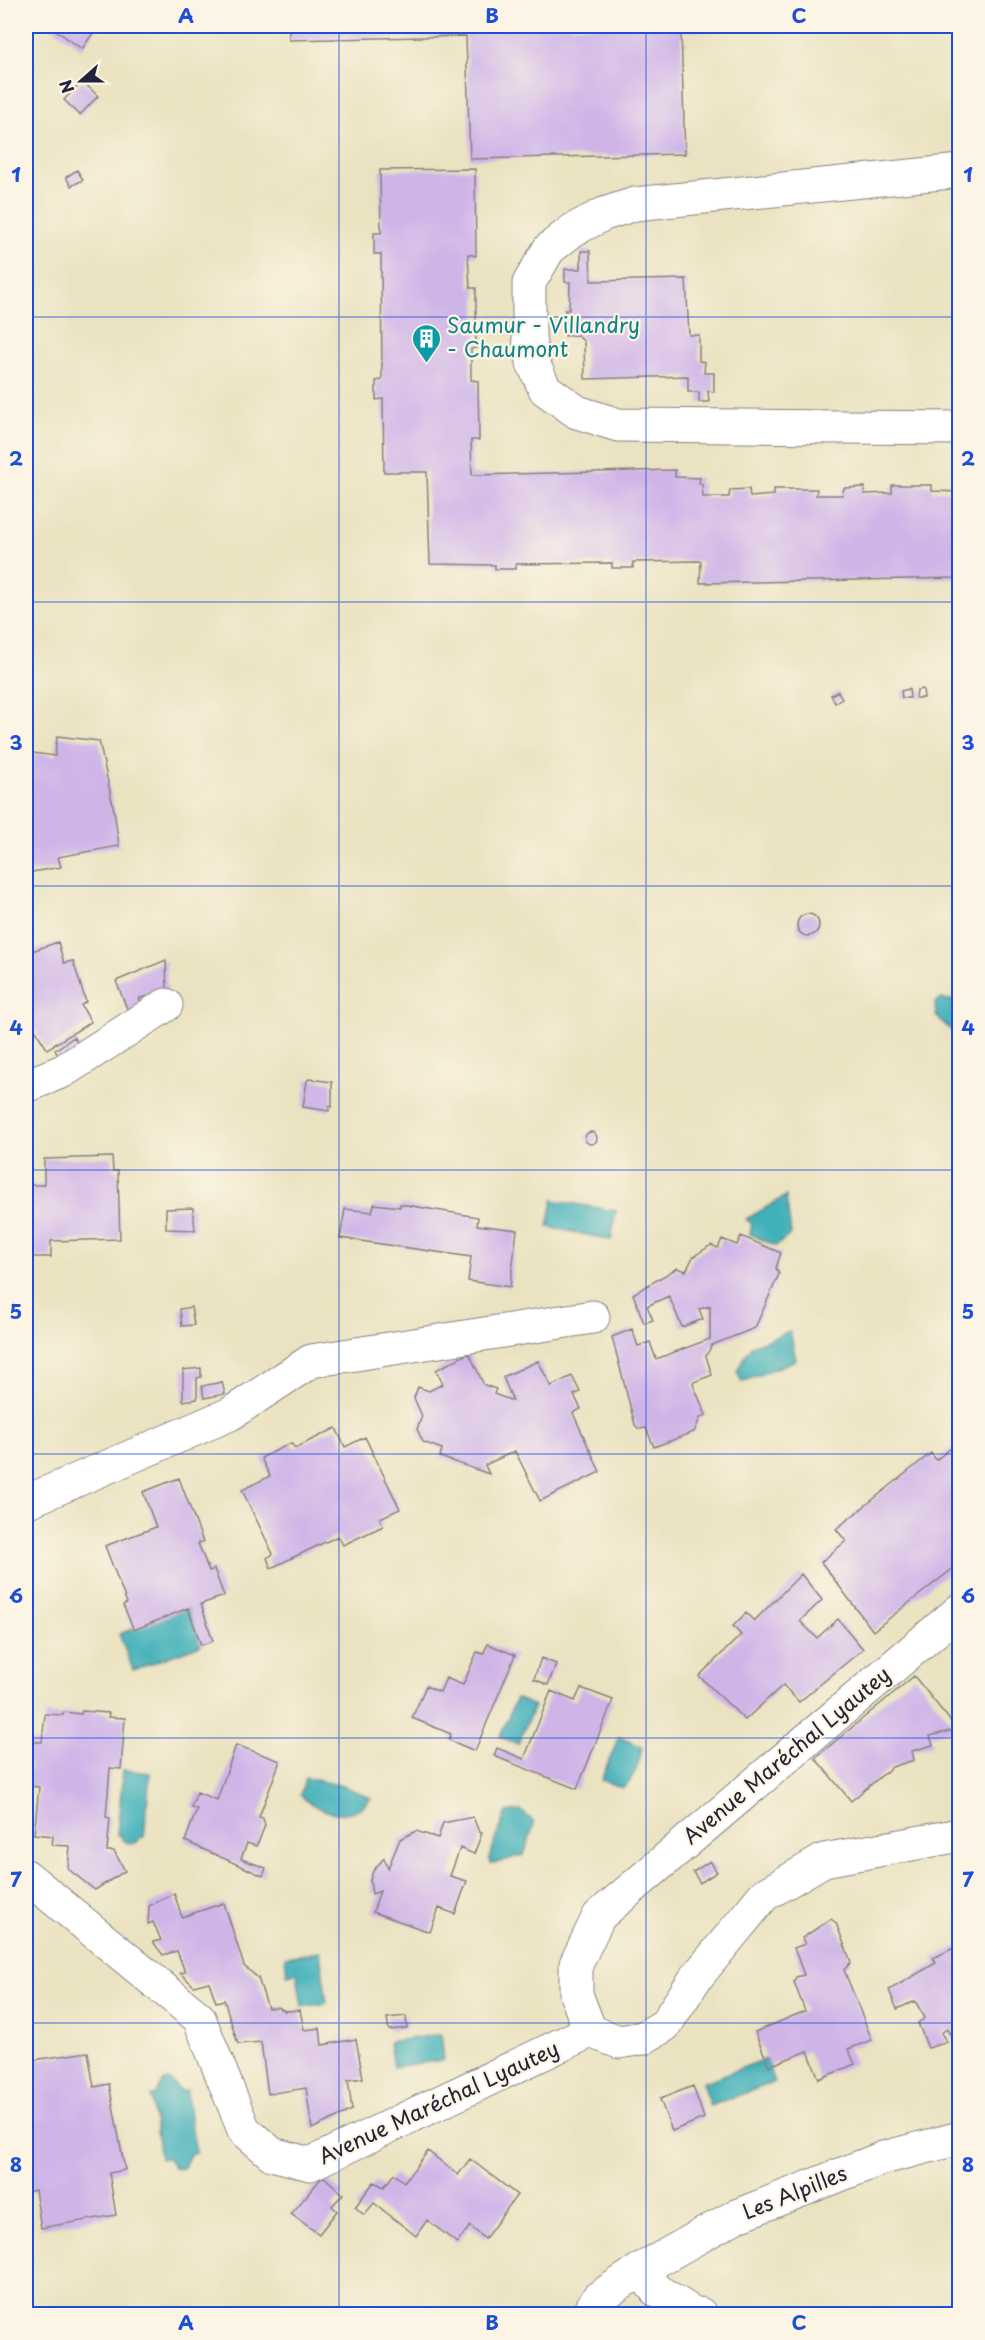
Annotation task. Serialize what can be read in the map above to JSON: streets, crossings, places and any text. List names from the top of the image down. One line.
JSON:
{"streets":{"street":["Avenue Maréchal Lyautey","Les Alpilles"]},"places":{"building":["Saumur - Villandry - Chaumont"]},"north":"left","grid":{"columns":["A","B","C"],"rows":["1","2","3","4","5","6","7","8"]}}
